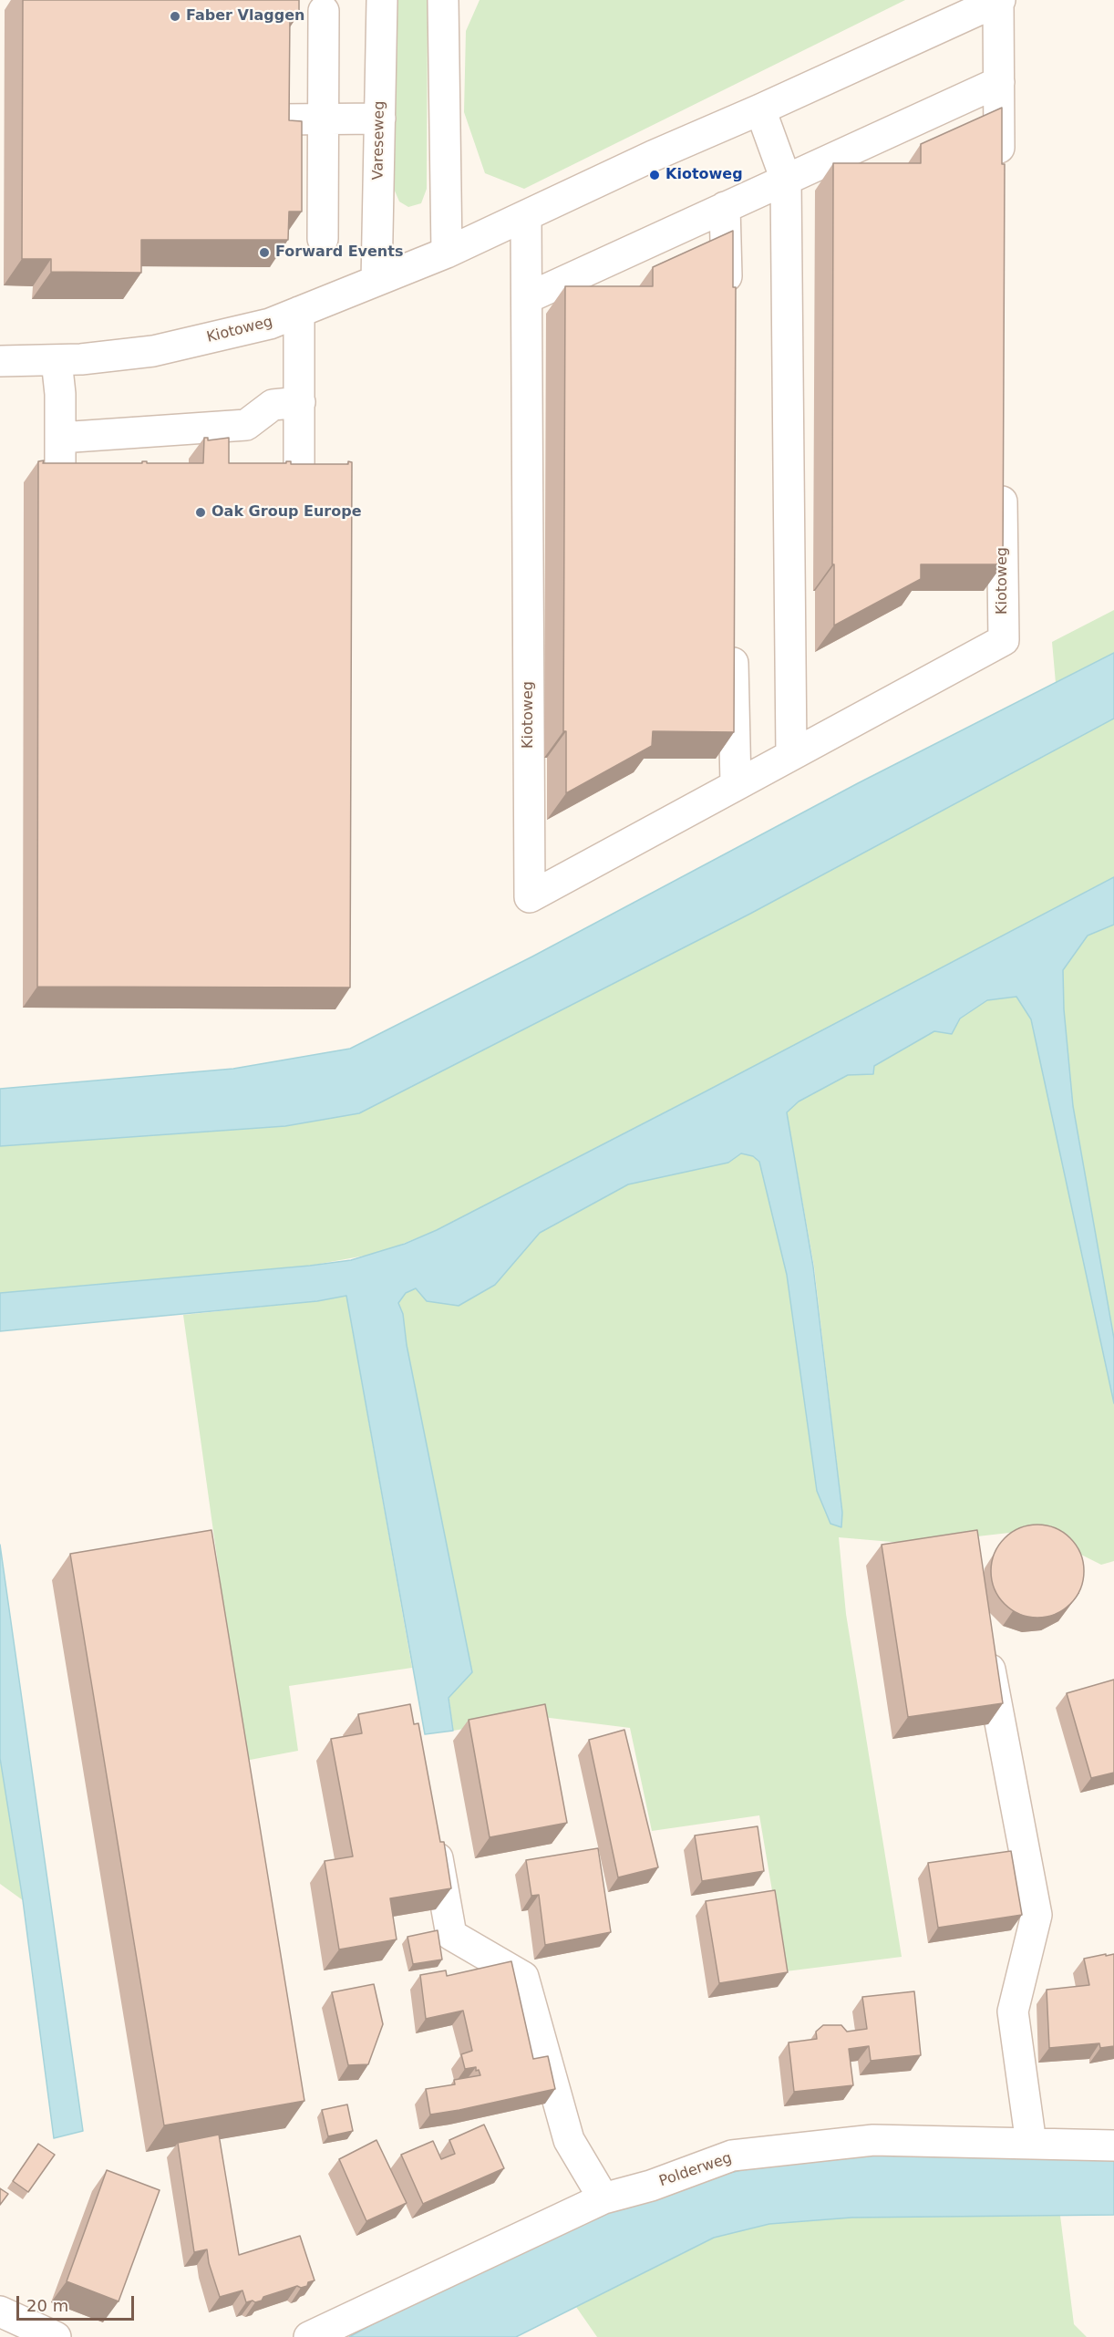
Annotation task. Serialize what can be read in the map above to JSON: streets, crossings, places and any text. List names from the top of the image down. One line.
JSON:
{"streets":{"street":["Vareseweg","Kiotoweg","Polderweg"]},"crossings":[["Vareseweg","Kiotoweg"]],"places":["Faber Vlaggen","Kiotoweg","Forward Events","Oak Group Europe"],"scale_bar":"20 m"}
